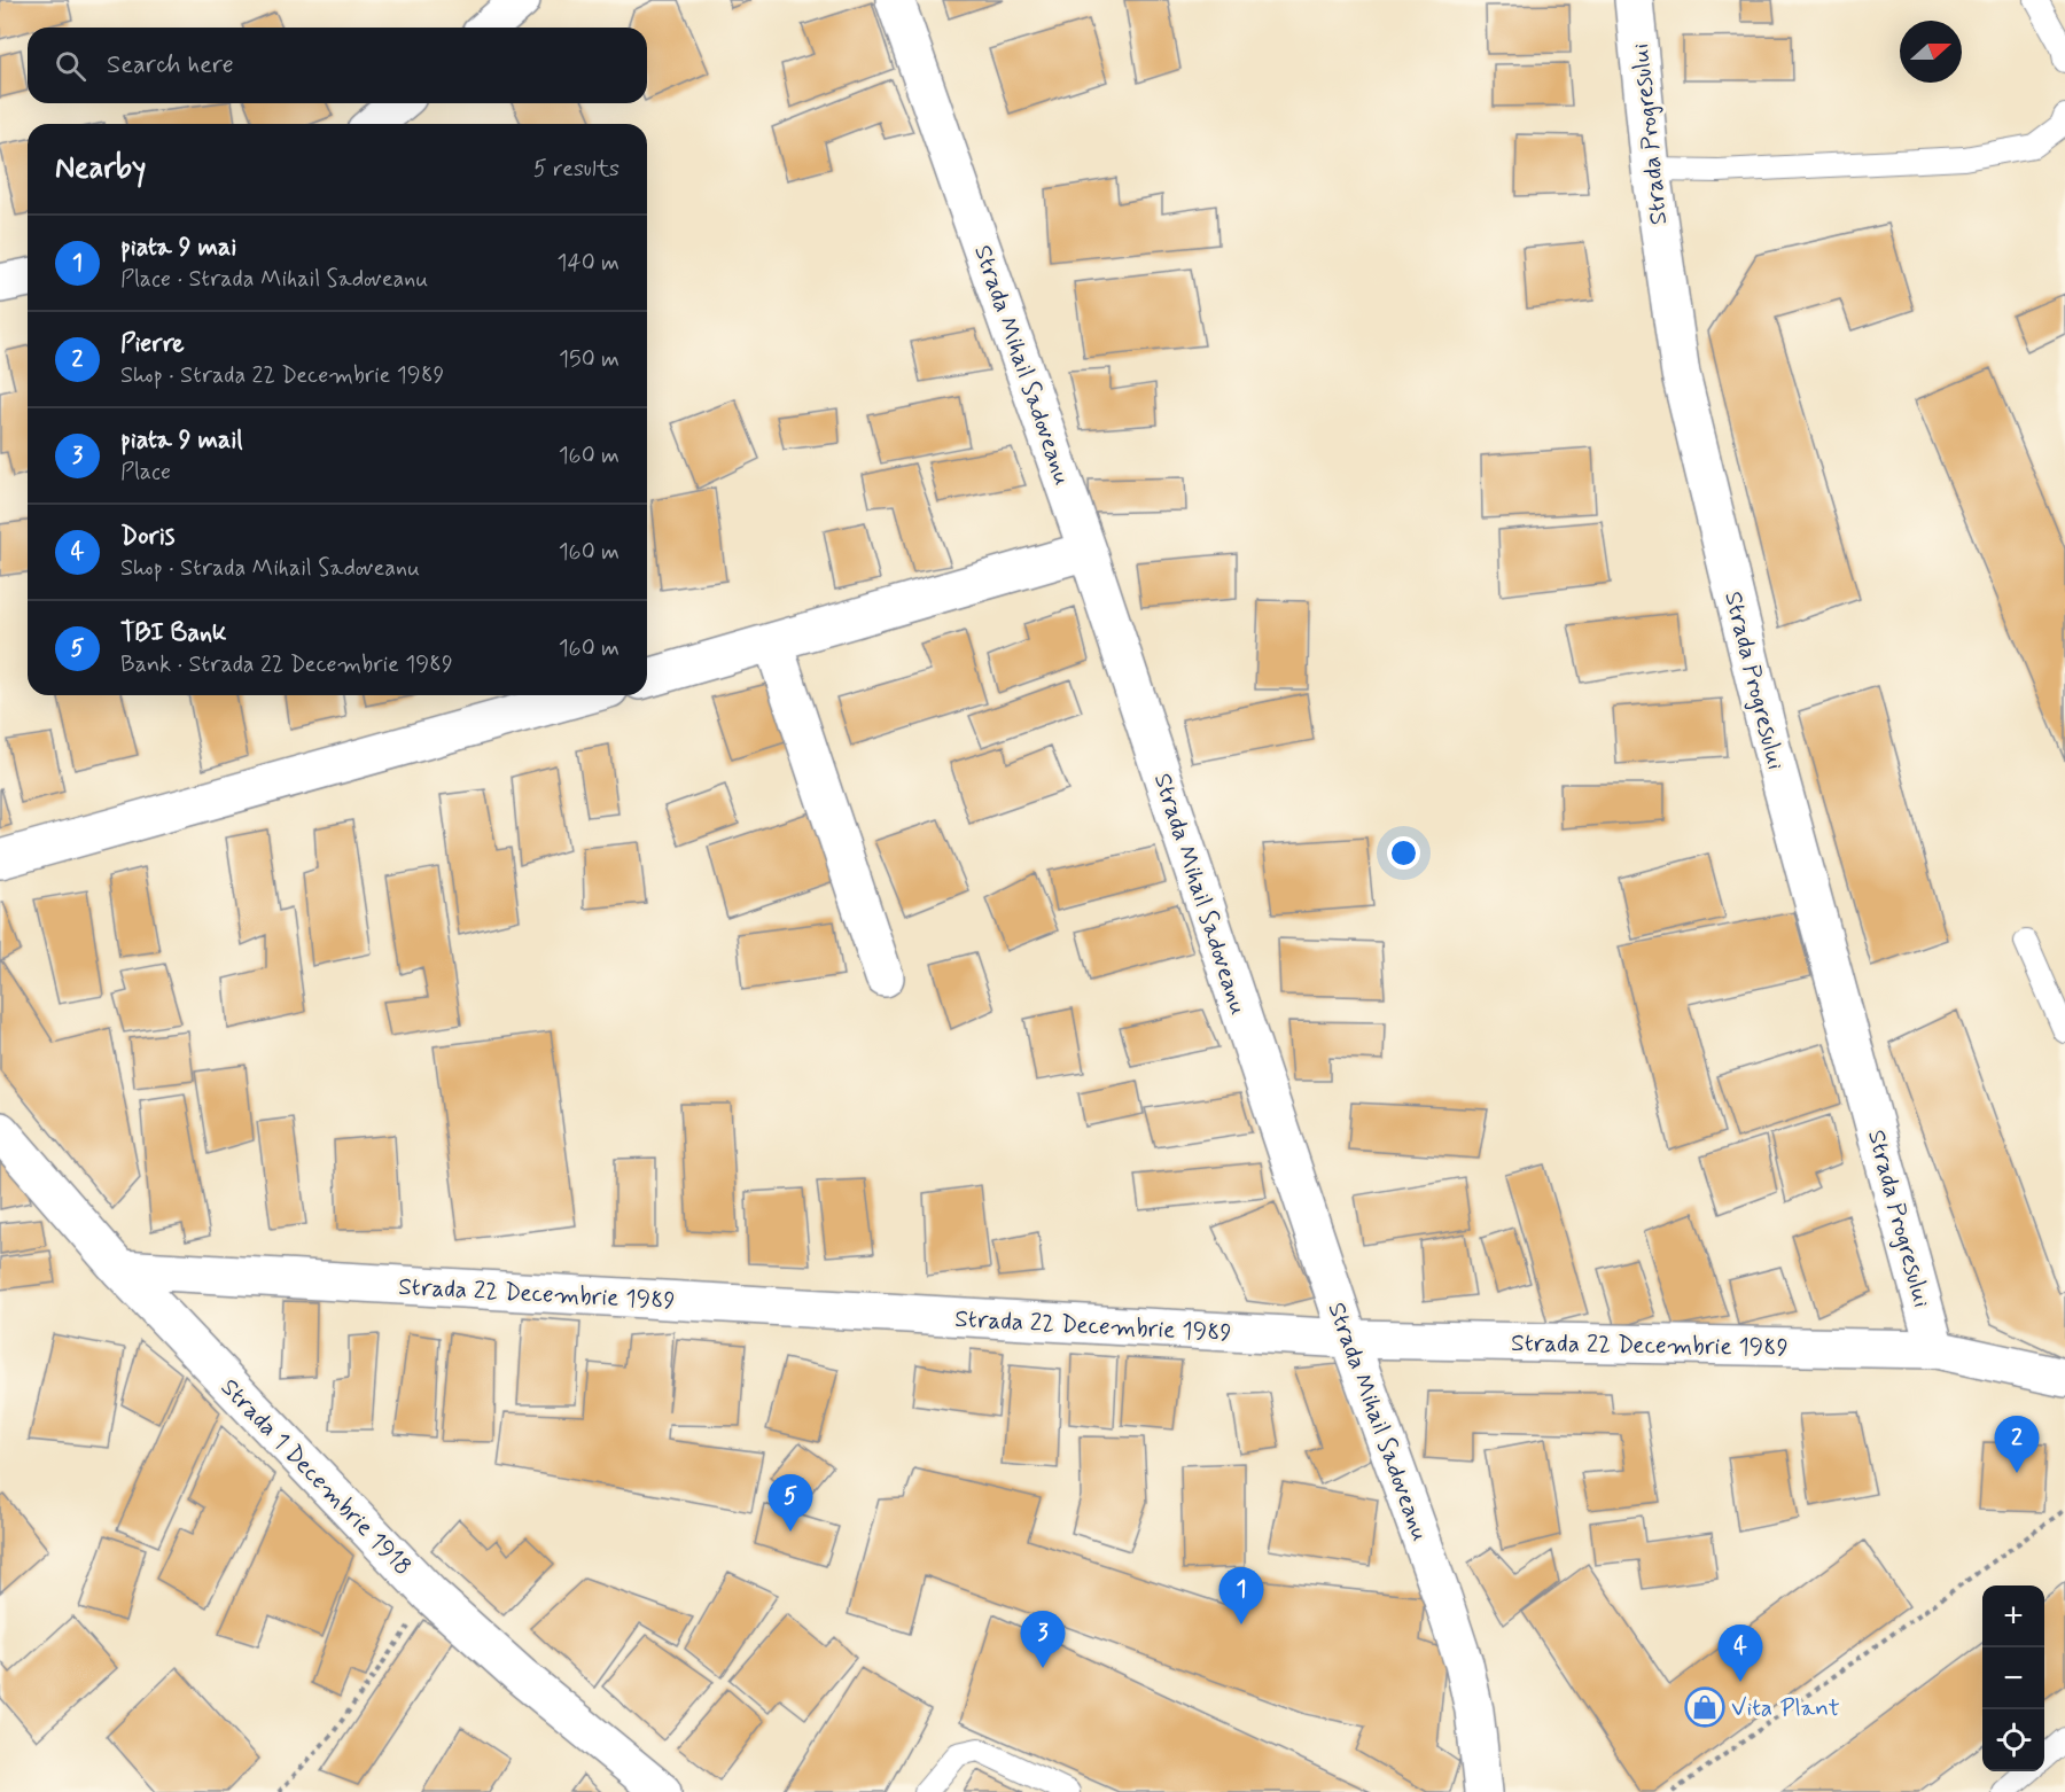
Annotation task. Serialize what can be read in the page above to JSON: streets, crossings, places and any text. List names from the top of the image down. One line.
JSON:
{"streets":{"street":["Strada Progresului","Strada Mihail Sadoveanu","Strada 22 Decembrie 1989","Strada 1 Decembrie 1918"]},"crossings":[["Strada Progresului","Strada 22 Decembrie 1989"],["Strada Mihail Sadoveanu","Strada 22 Decembrie 1989"],["Strada 22 Decembrie 1989","Strada 1 Decembrie 1918"]],"places":{"shop":["Vita Plant"]},"north":"right","page":{"search":"Search here","heading":["Nearby","5 results"],"list":[{"mark":"1","name":"piata 9 mai","note":"Place · Strada Mihail Sadoveanu","value":"140 m"},{"mark":"2","name":"Pierre","note":"Shop · Strada 22 Decembrie 1989","value":"150 m"},{"mark":"3","name":"piata 9 mail","note":"Place","value":"160 m"},{"mark":"4","name":"Doris","note":"Shop · Strada Mihail Sadoveanu","value":"160 m"},{"mark":"5","name":"TBI Bank","note":"Bank · Strada 22 Decembrie 1989","value":"160 m"}],"pins":["2","5","1","3","4"],"map_buttons":["+","−"]}}
